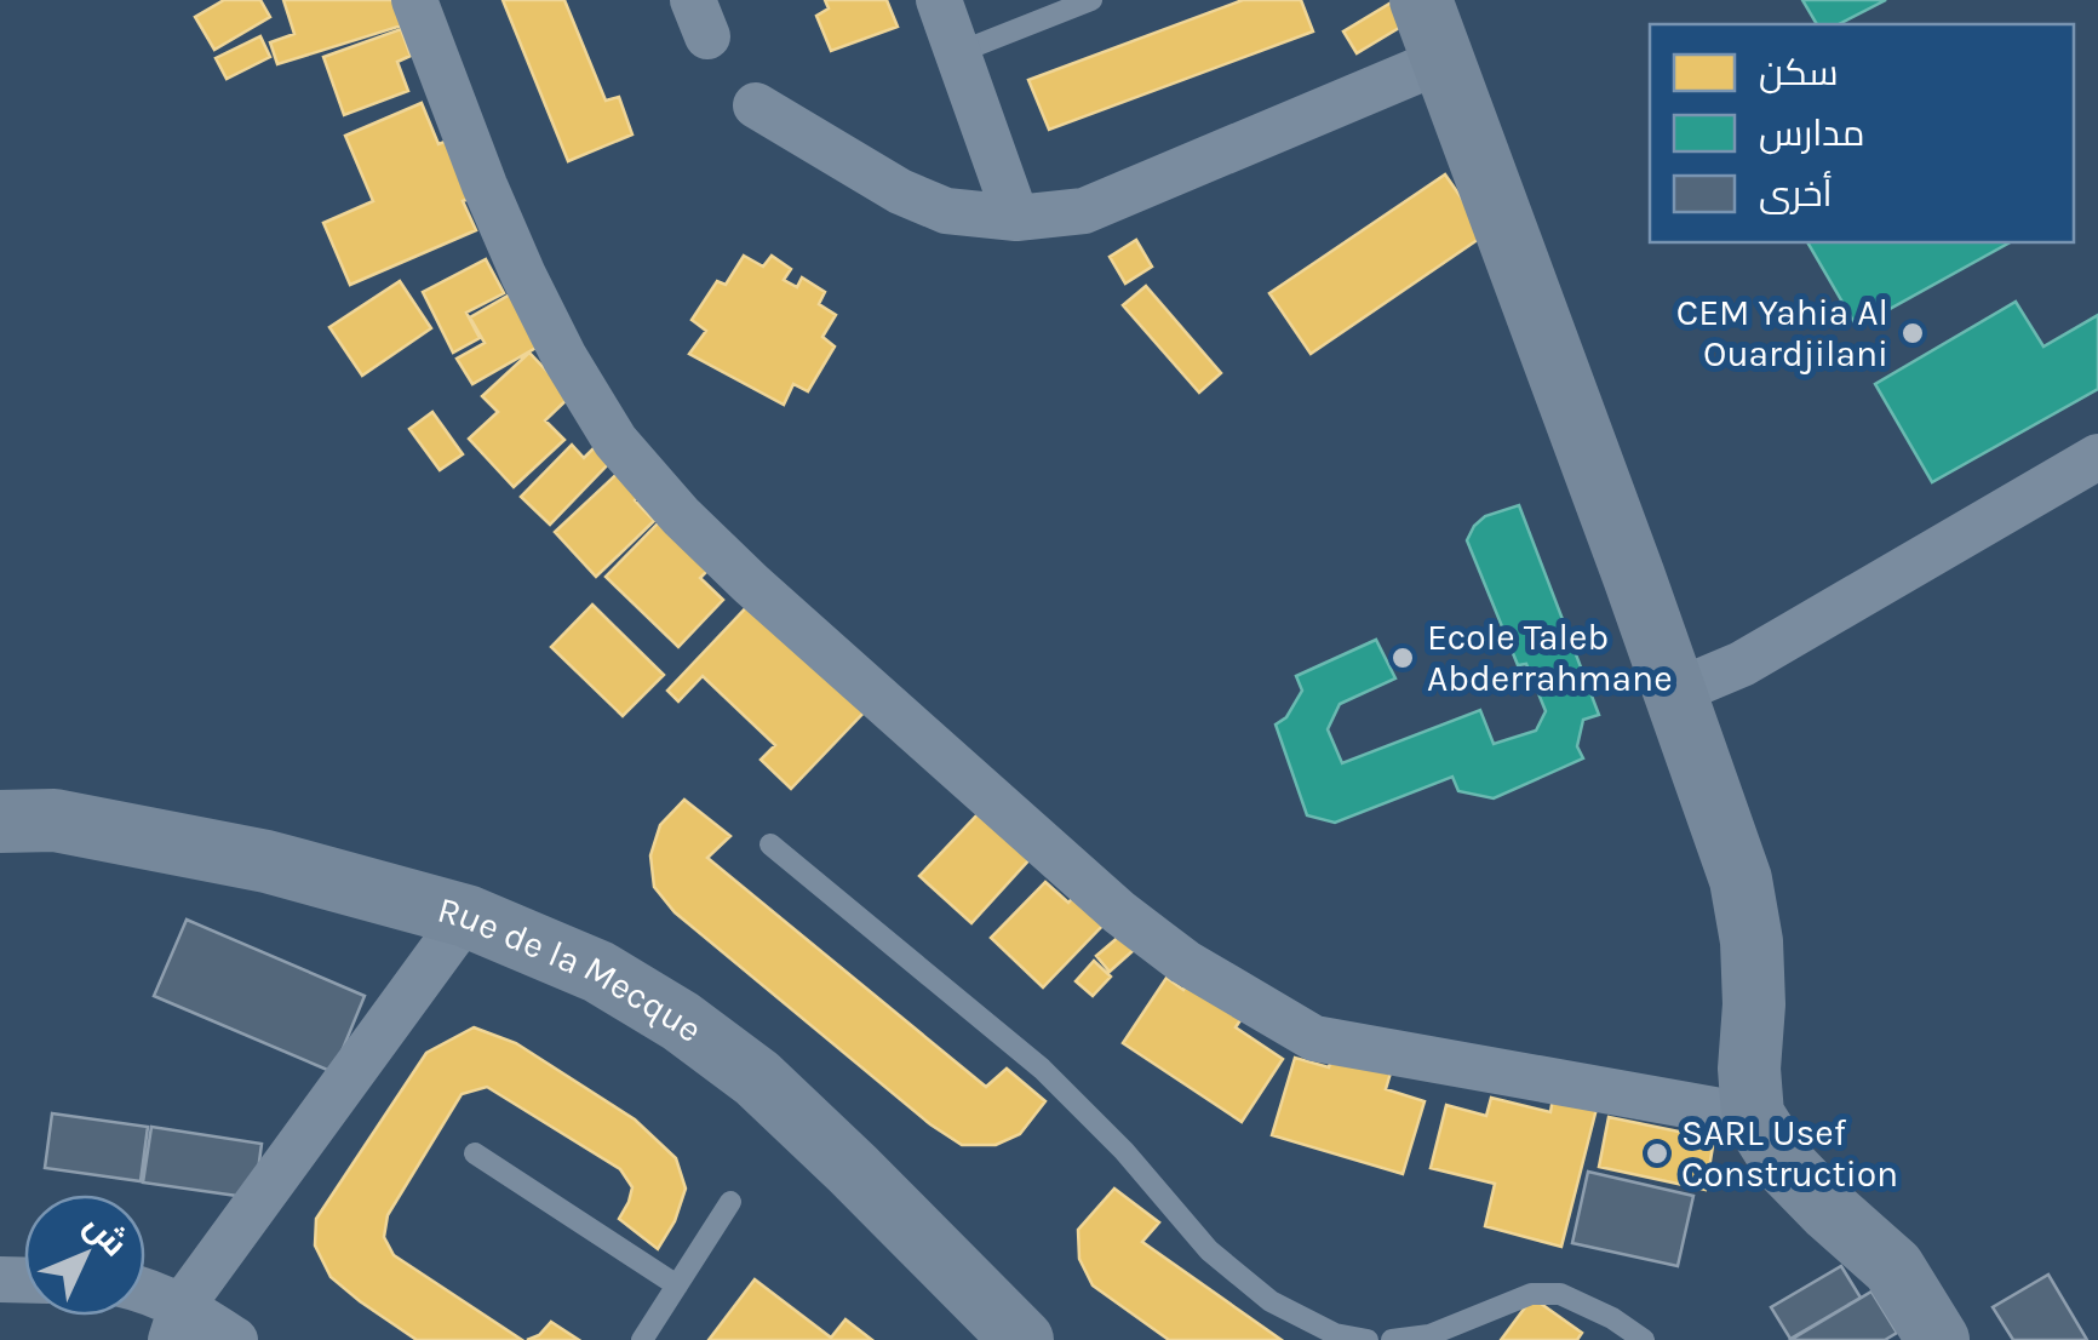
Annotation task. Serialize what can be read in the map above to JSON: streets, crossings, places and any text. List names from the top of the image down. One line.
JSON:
{"streets":{"street":["Rue de la Mecque"]},"places":["CEM Yahia Al Ouardjilani","Ecole Taleb Abderrahmane","SARL Usef Construction"],"legend":["سكن","مدارس","أخرى"],"north":"top right"}
